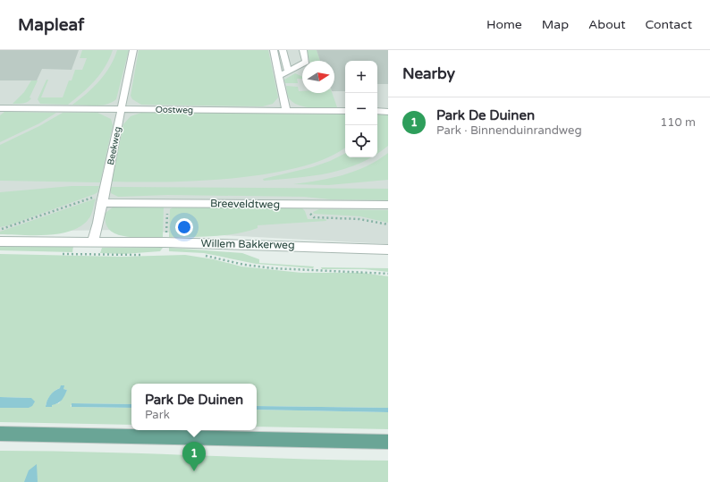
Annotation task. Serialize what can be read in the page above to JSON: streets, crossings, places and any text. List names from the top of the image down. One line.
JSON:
{"streets":{"lane":["Oostweg","Beekweg","Breeveldtweg","Willem Bakkerweg"]},"crossings":[["Oostweg","Beekweg"],["Beekweg","Breeveldtweg"],["Beekweg","Willem Bakkerweg"]],"north":"right","page":{"header":"Mapleaf","nav":["Home","Map","About","Contact"],"heading":"Nearby","map_buttons":["+","−"],"list":[{"mark":"1","name":"Park De Duinen","note":"Park · Binnenduinrandweg","value":"110 m"}],"popup":["Park De Duinen","Park"],"pins":"1"}}
